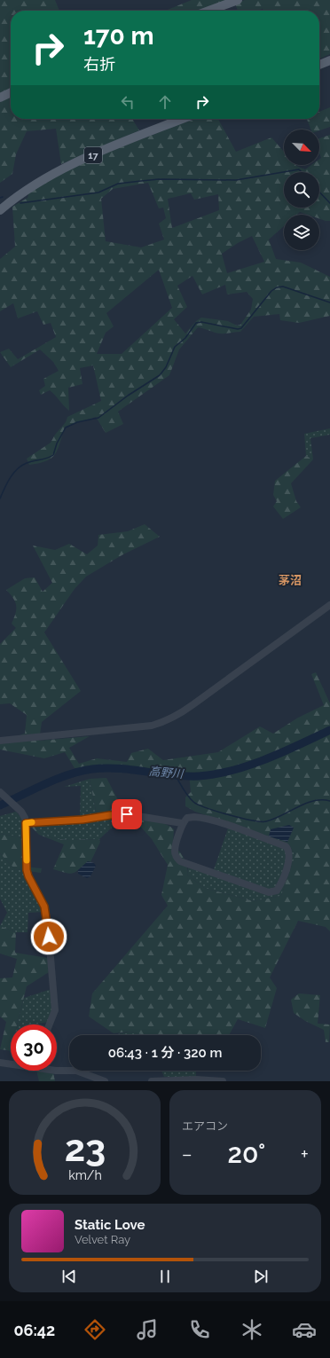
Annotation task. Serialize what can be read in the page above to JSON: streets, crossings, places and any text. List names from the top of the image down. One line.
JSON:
{"streets":{"main road":["17"]},"districts":["茅沼"],"water":["高野川"],"north":"bottom right","page":{"turn":["170 m","右折"],"limit":"30","trip":"06:43 · 1 分 · 320 m","tile":"エアコン","heat":["−","20°","+"],"song":["Static Love","Velvet Ray"],"tabs":"06:42","gauge":["23","km/h"]}}
